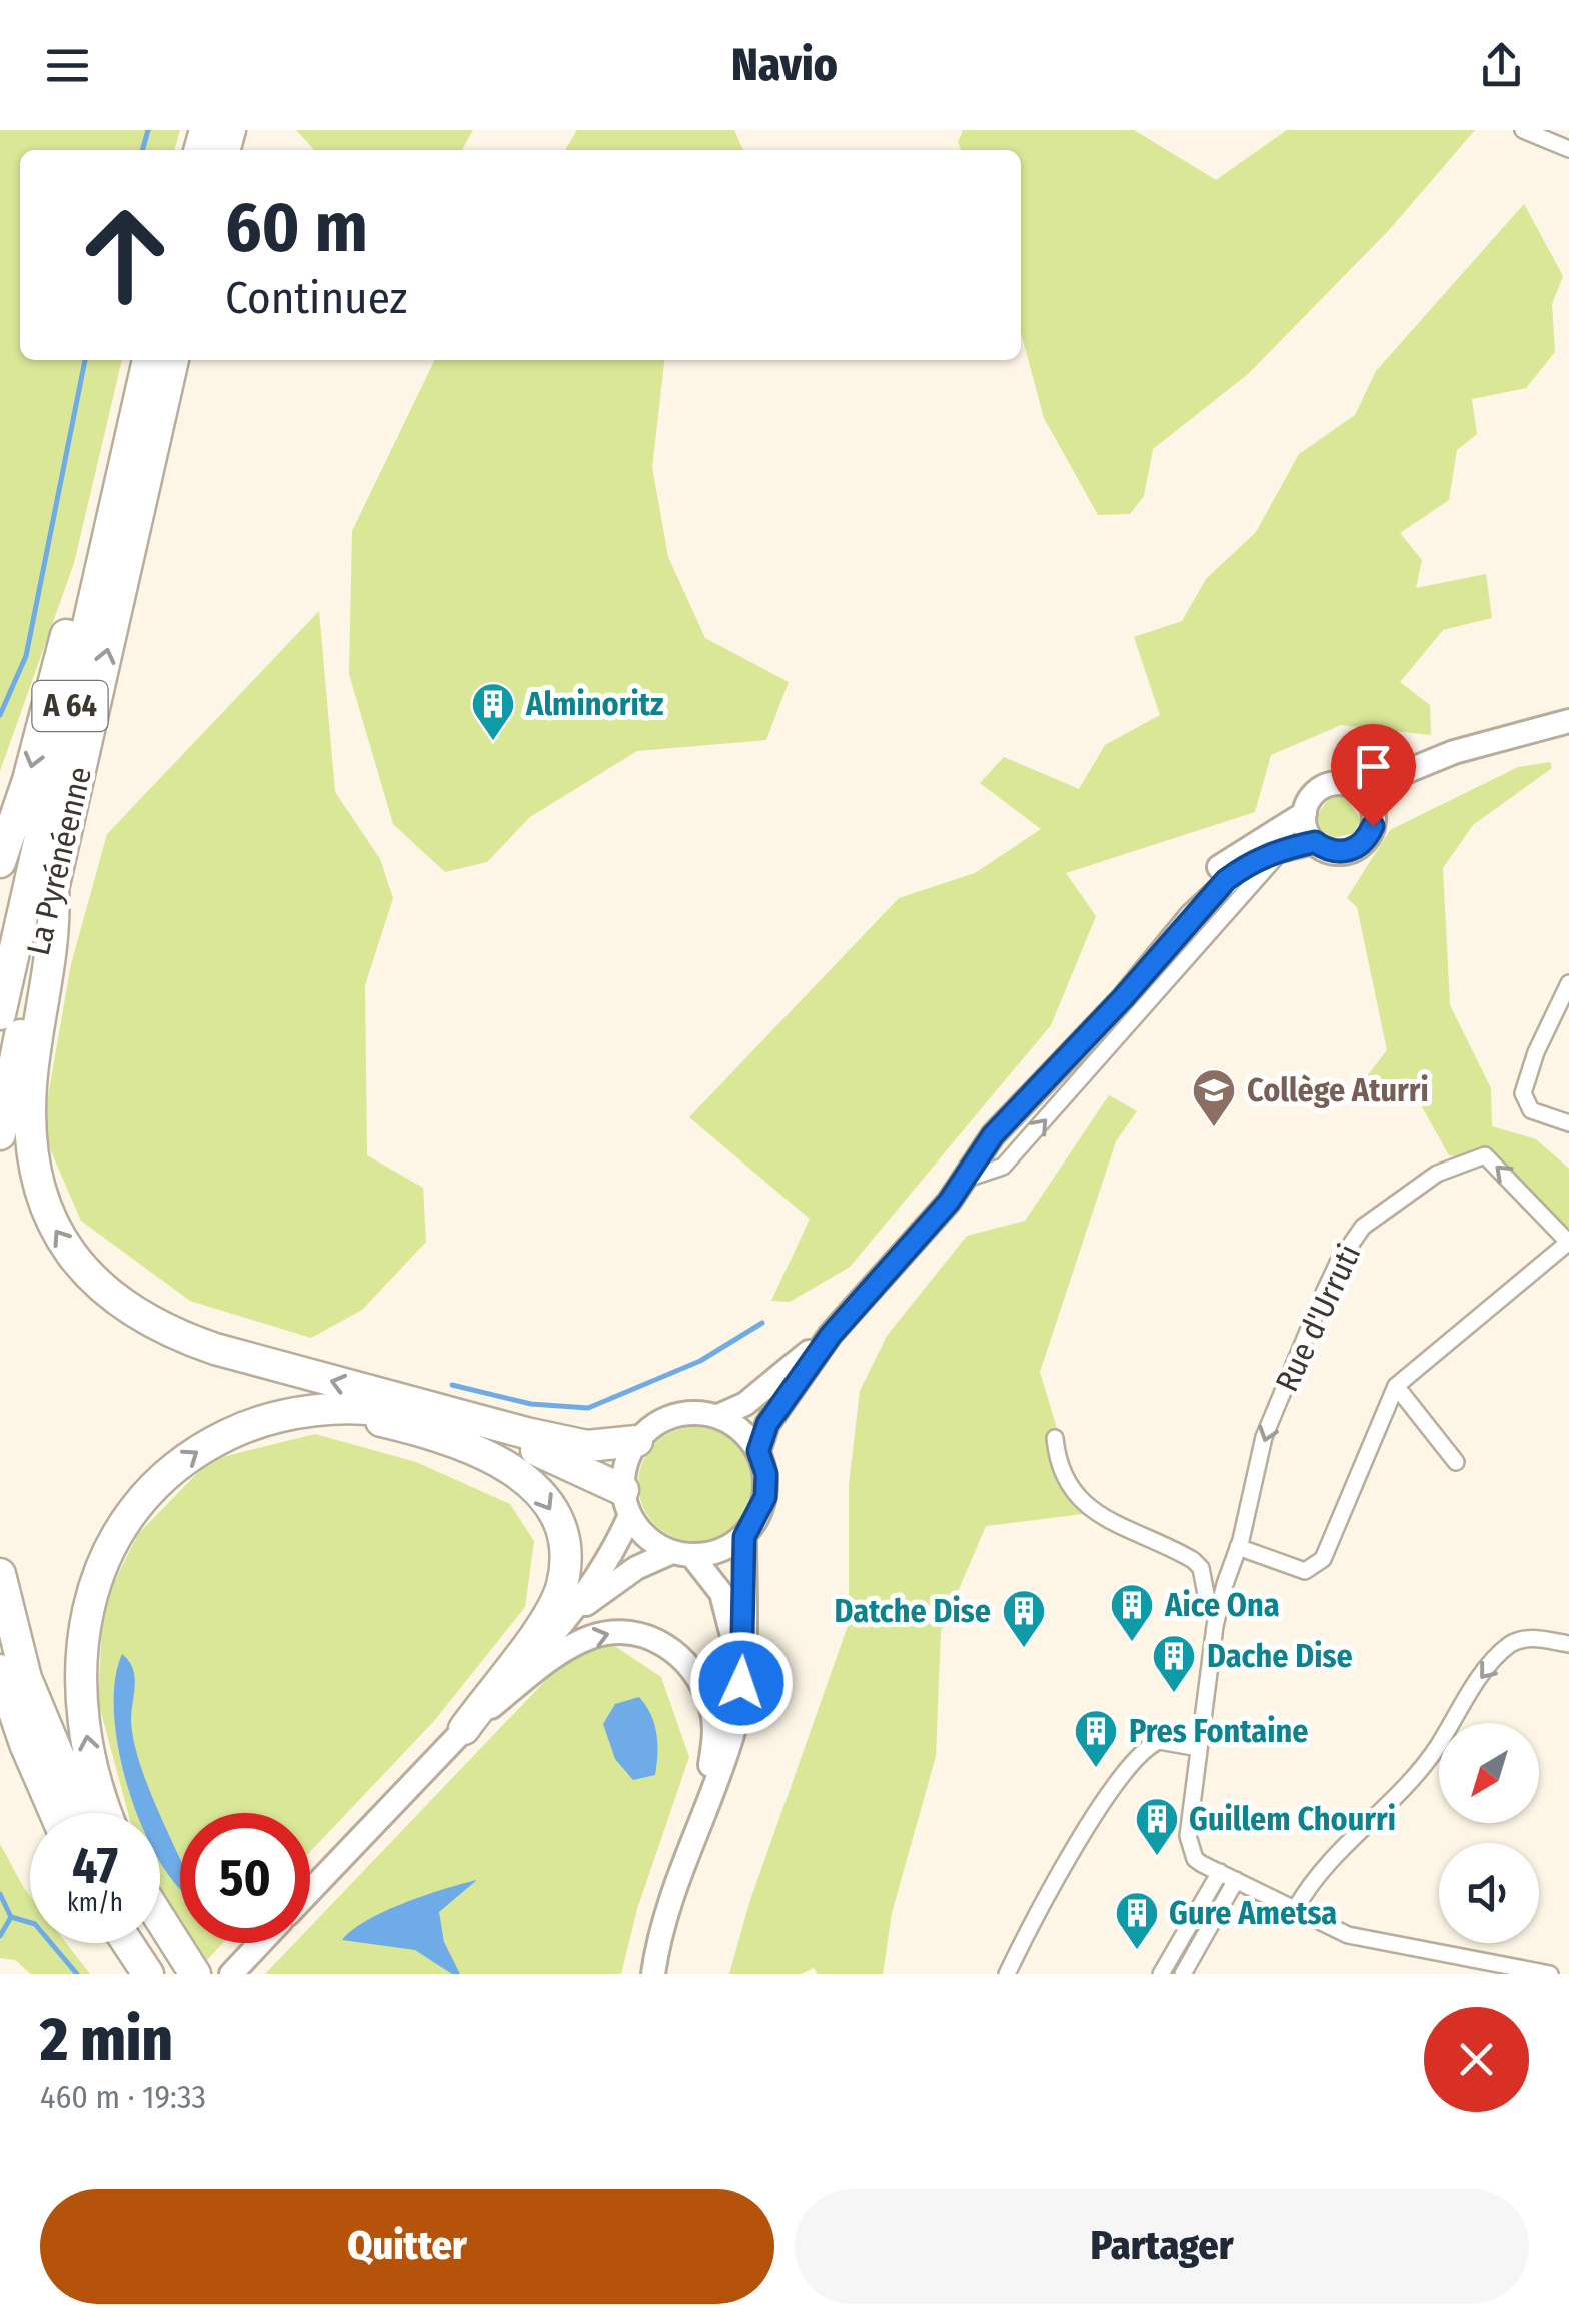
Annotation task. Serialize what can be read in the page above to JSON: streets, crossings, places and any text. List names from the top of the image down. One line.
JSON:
{"streets":{"highway":["A 64","La Pyrénéenne"],"street":["Rue d'Urruti"]},"places":{"building":["Alminoritz","Aice Ona","Datche Dise","Dache Dise","Pres Fontaine","Guillem Chourri","Gure Ametsa"],"school or university":["Collège Aturri"]},"north":"bottom left","page":{"header":"Navio","turn":["60 m","Continuez"],"speed":"47 km/h","limit":"50","heading":["2 min","460 m · 19:33"],"buttons":["Quitter","Partager"]}}
